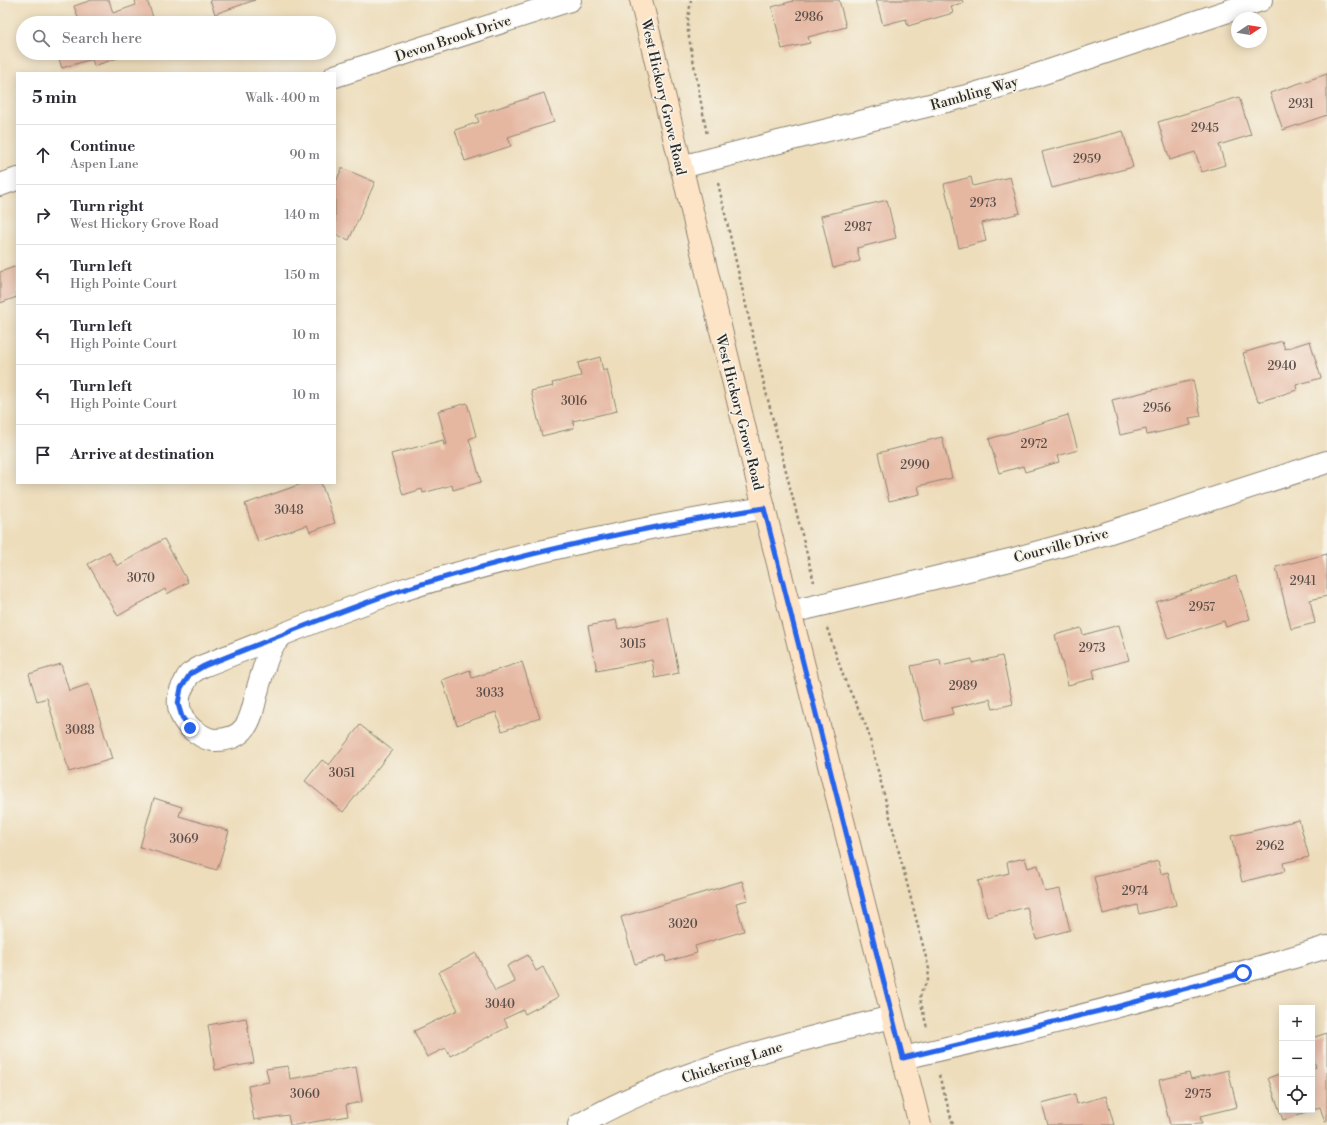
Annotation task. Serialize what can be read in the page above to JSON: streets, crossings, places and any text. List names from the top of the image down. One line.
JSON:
{"streets":{"street":["Devon Brook Drive","Rambling Way","West Hickory Grove Road","Courville Drive","Chickering Lane"]},"crossings":[["Rambling Way","West Hickory Grove Road"],["West Hickory Grove Road","Courville Drive"],["West Hickory Grove Road","Chickering Lane"]],"house_numbers":["2986","2931","2945","2959","2973","2987","2940","3016","2956","2972","2990","3048","3070","2941","2957","3015","2973","2989","3033","3088","3051","3069","2962","2974","3020","3040","3060","2975"],"north":"right","page":{"search":"Search here","heading":["5 min","Walk · 400 m"],"list":[["Continue","Aspen Lane","90 m"],["Turn right","West Hickory Grove Road","140 m"],["Turn left","High Pointe Court","150 m"],["Turn left","High Pointe Court","10 m"],["Turn left","High Pointe Court","10 m"],"Arrive at destination"],"map_buttons":["+","−"]}}
